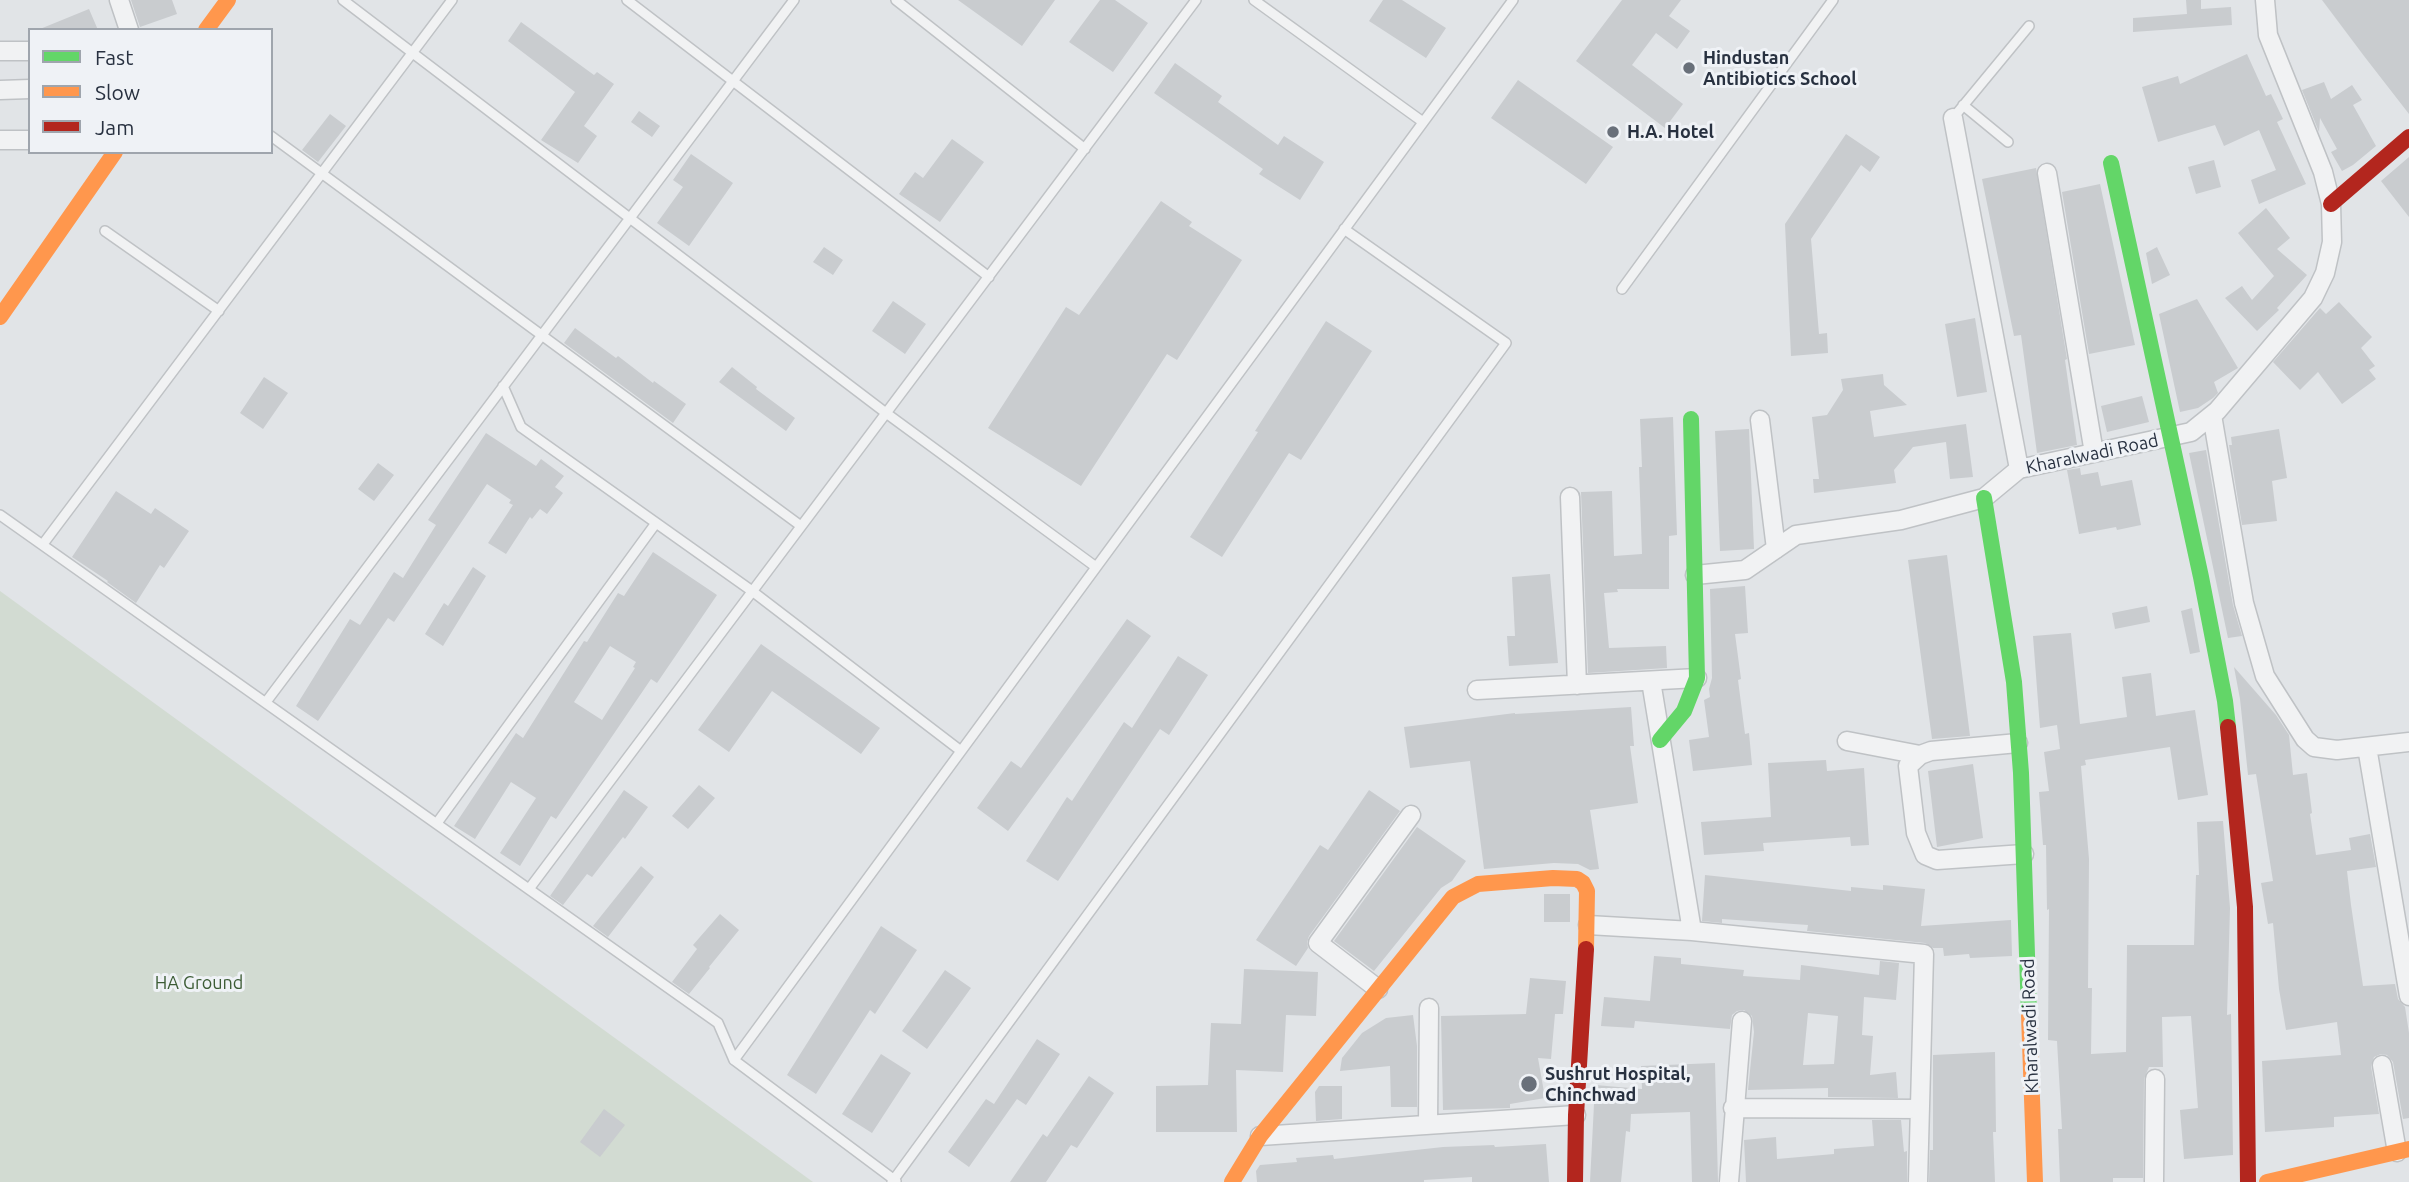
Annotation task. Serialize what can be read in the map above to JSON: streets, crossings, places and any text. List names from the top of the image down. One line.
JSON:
{"streets":{"street":["Kharalwadi Road"]},"parks":["HA Ground"],"places":["Hindustan Antibiotics School","H.A. Hotel","Sushrut Hospital, Chinchwad"],"legend":["Fast","Slow","Jam"]}
